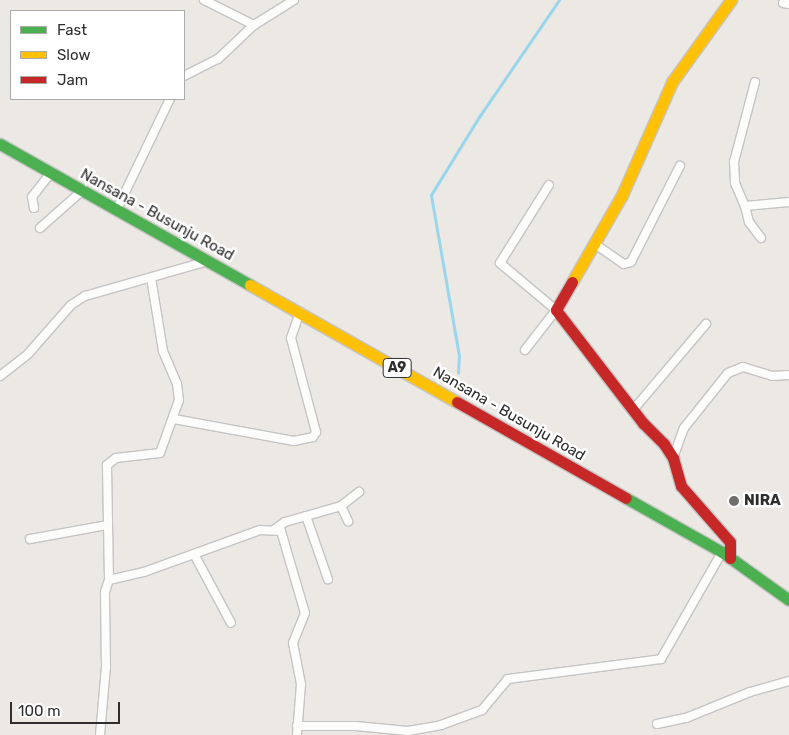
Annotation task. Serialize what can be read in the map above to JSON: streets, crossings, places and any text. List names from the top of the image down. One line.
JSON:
{"streets":{"main road":["Nansana - Busunju Road","A9"]},"places":["NIRA"],"legend":["Fast","Slow","Jam"],"scale_bar":"100 m"}
